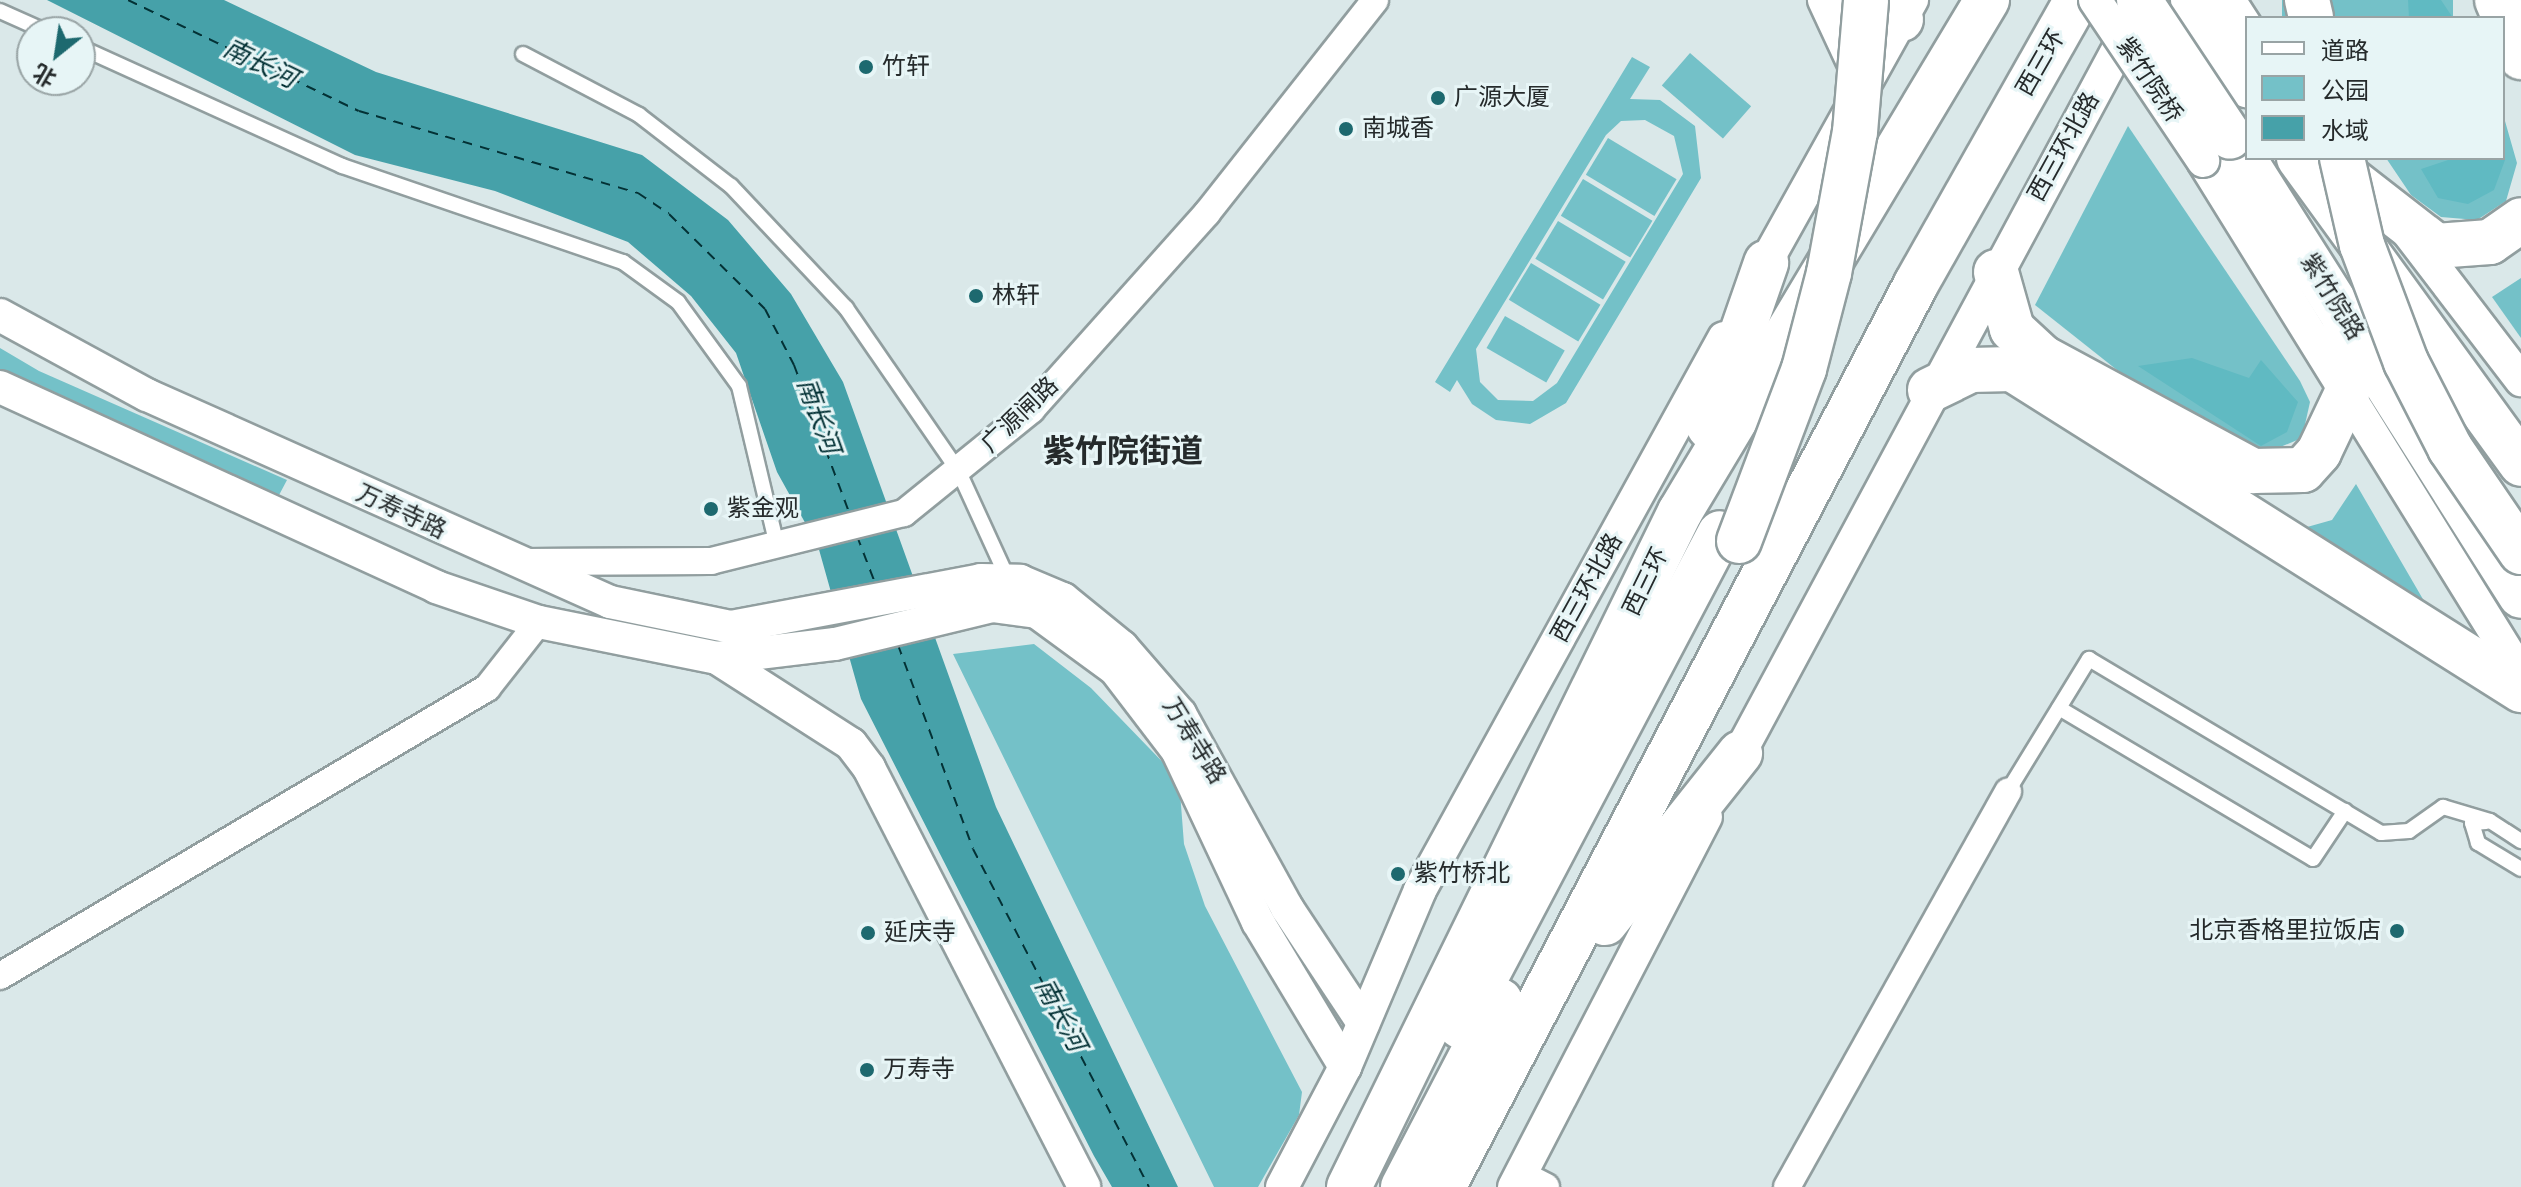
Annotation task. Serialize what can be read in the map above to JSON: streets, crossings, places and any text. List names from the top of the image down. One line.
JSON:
{"streets":{"highway":["西三环","紫竹院路"],"street":["紫竹院桥","西三环北路","广源闸路","万寿寺路"]},"crossings":[["紫竹院桥","紫竹院路"],["西三环北路","紫竹院路"],["西三环北路","万寿寺路"],["广源闸路","万寿寺路"]],"districts":["紫竹院街道"],"water":["南长河"],"places":["竹轩","广源大厦","南城香","林轩","紫金观","紫竹桥北","北京香格里拉饭店","延庆寺","万寿寺"],"legend":["道路","公园","水域"],"north":"bottom left"}
